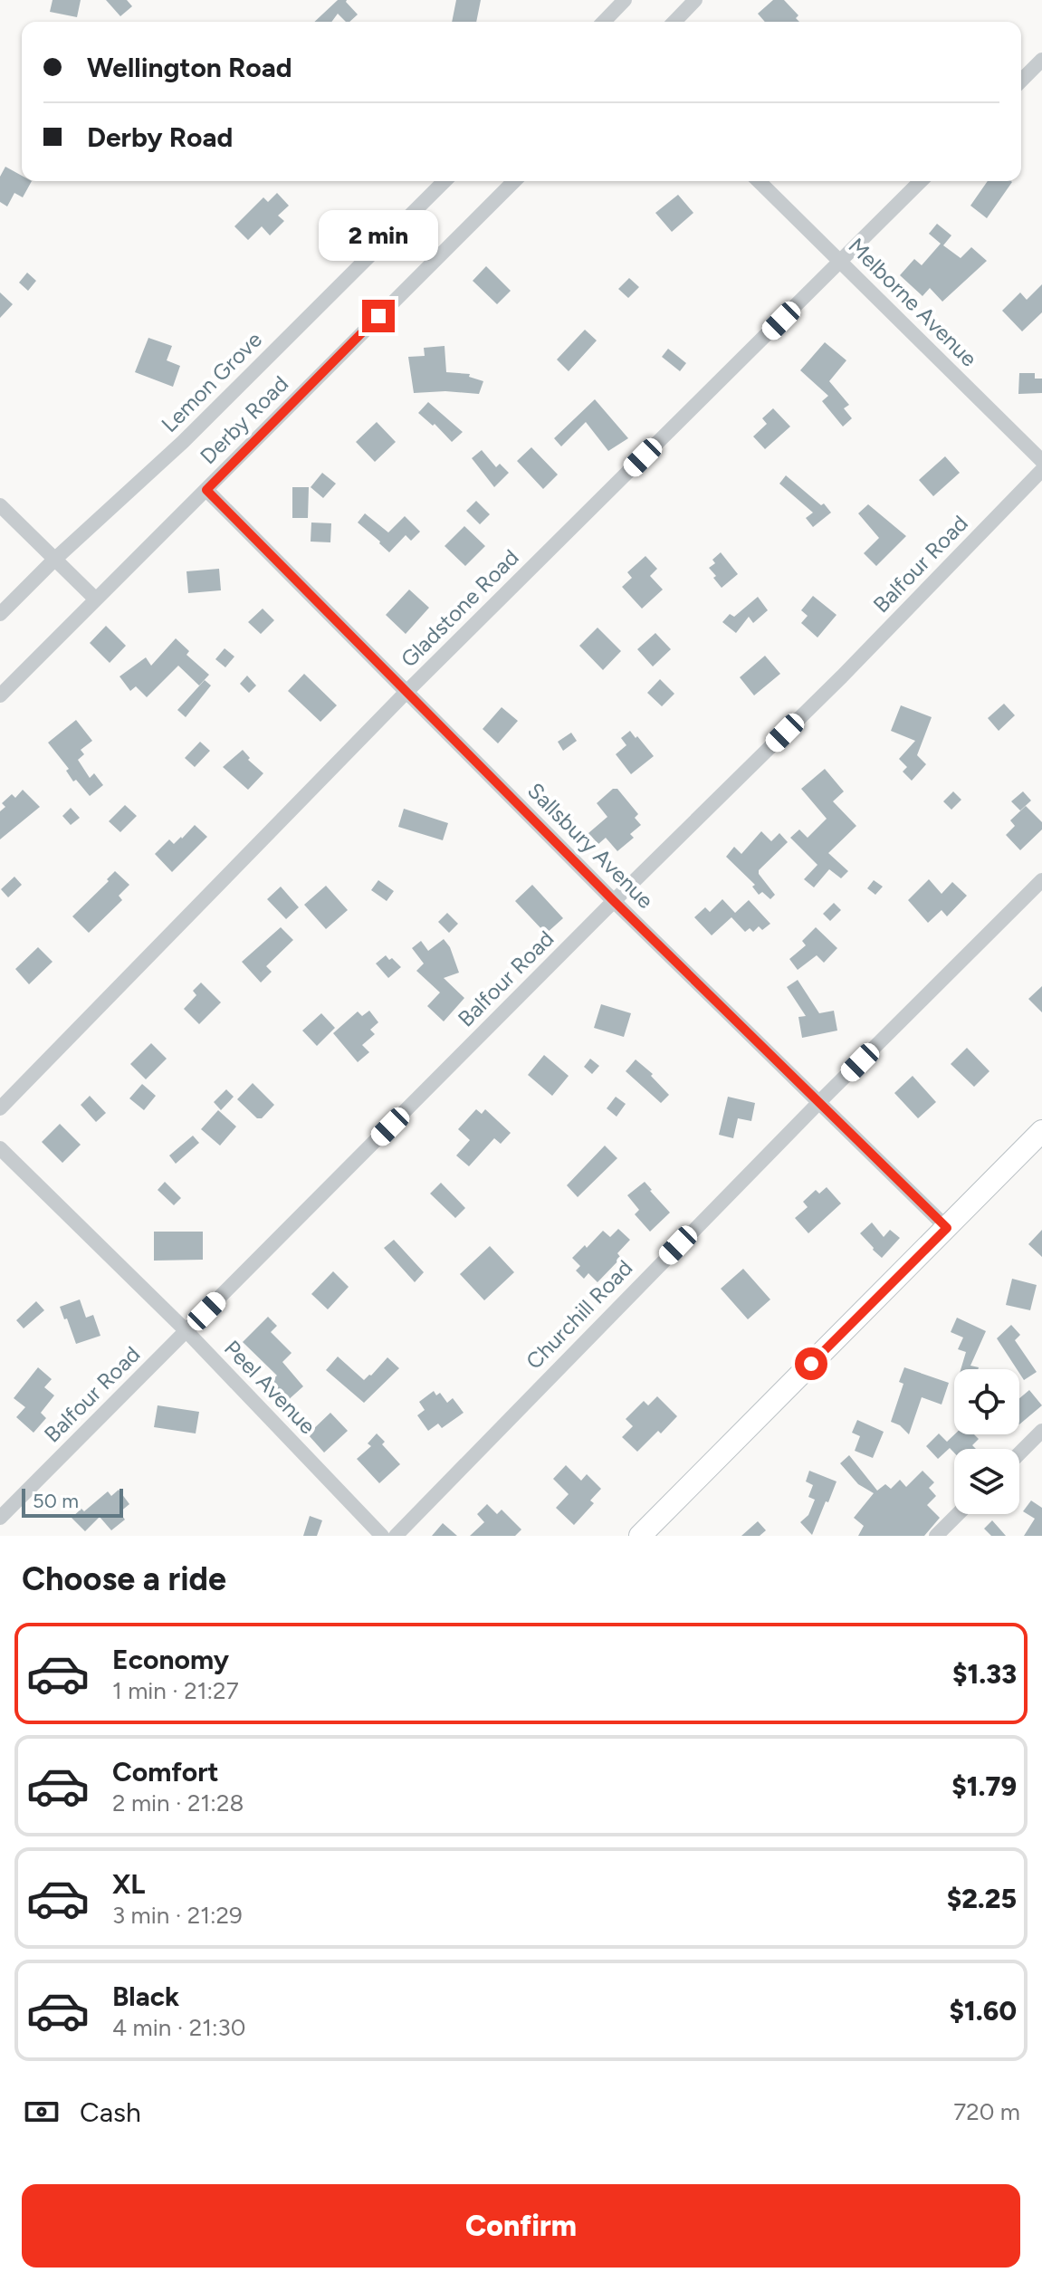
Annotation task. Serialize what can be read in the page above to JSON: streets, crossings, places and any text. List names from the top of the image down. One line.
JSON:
{"streets":{"street":["Melborne Avenue","Lemon Grove","Derby Road","Balfour Road","Gladstone Road","Sallsbury Avenue","Churchill Road","Peel Avenue"]},"crossings":[["Melborne Avenue","Gladstone Road"],["Derby Road","Sallsbury Avenue"],["Balfour Road","Sallsbury Avenue"],["Balfour Road","Peel Avenue"],["Gladstone Road","Sallsbury Avenue"],["Sallsbury Avenue","Churchill Road"]],"scale_bar":"50 m","page":{"banner":["Wellington Road","Derby Road"],"bubble":"2 min","scale":"50 m","heading":"Choose a ride","list":[{"name":"Economy","note":"1 min · 21:27","value":"$1.33"},{"name":"Comfort","note":"2 min · 21:28","value":"$1.79"},{"name":"XL","note":"3 min · 21:29","value":"$2.25"},{"name":"Black","note":"4 min · 21:30","value":"$1.60"}],"pay":["Cash","720 m"],"buttons":"Confirm"}}
